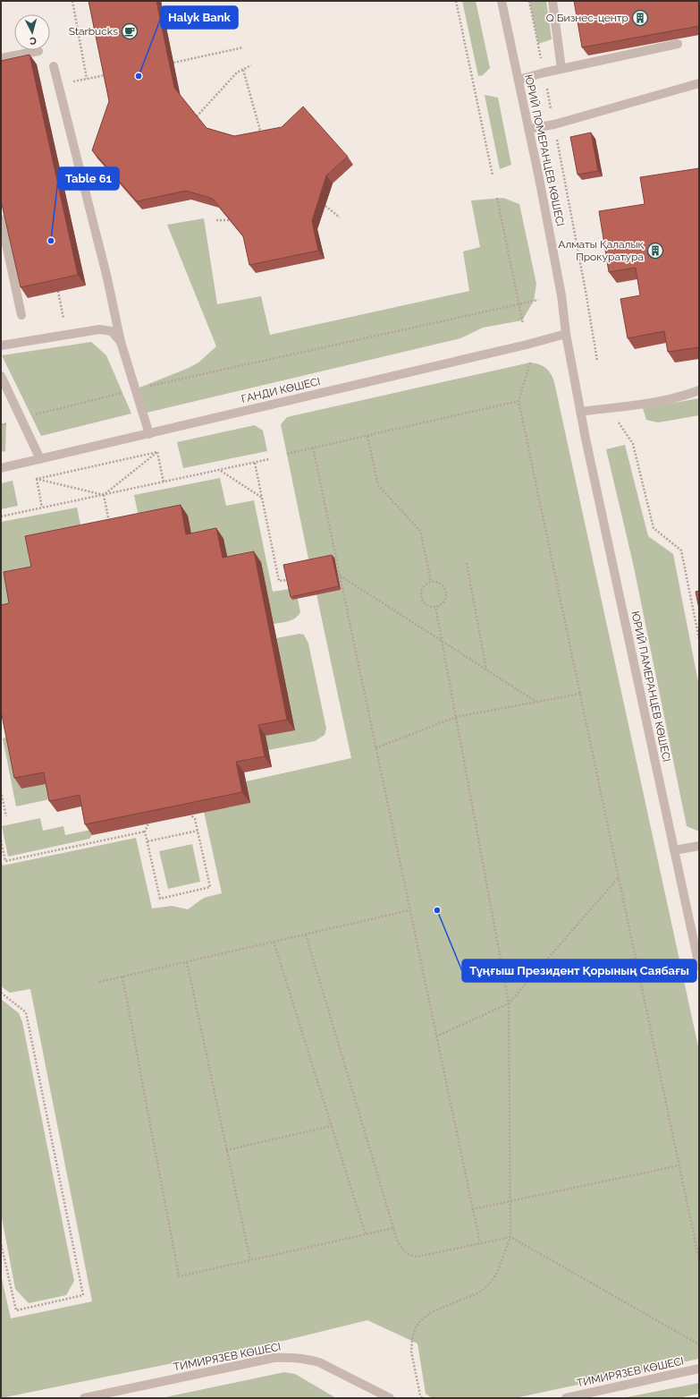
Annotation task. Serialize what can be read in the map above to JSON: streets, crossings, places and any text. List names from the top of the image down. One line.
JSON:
{"streets":{"street":["ЮРИЙ ПОМЕРАНЦЕВ КӨШЕСІ","ГАНДИ КӨШЕСІ","ЮРИЙ ПАМЕРАНЦЕВ КӨШЕСІ","ТИМИРЯЗЕВ КӨШЕСІ"]},"crossings":[["ЮРИЙ ПОМЕРАНЦЕВ КӨШЕСІ","ГАНДИ КӨШЕСІ"],["ЮРИЙ ПОМЕРАНЦЕВ КӨШЕСІ","ЮРИЙ ПАМЕРАНЦЕВ КӨШЕСІ"]],"places":{"building":["Q Бизнес-центр","Алматы Қалалық Прокуратура"],"cafe":["Starbucks"],"other":["Halyk Bank","Table 61","Тұңғыш Президент Қорының Саябағы"]},"north":"bottom"}
